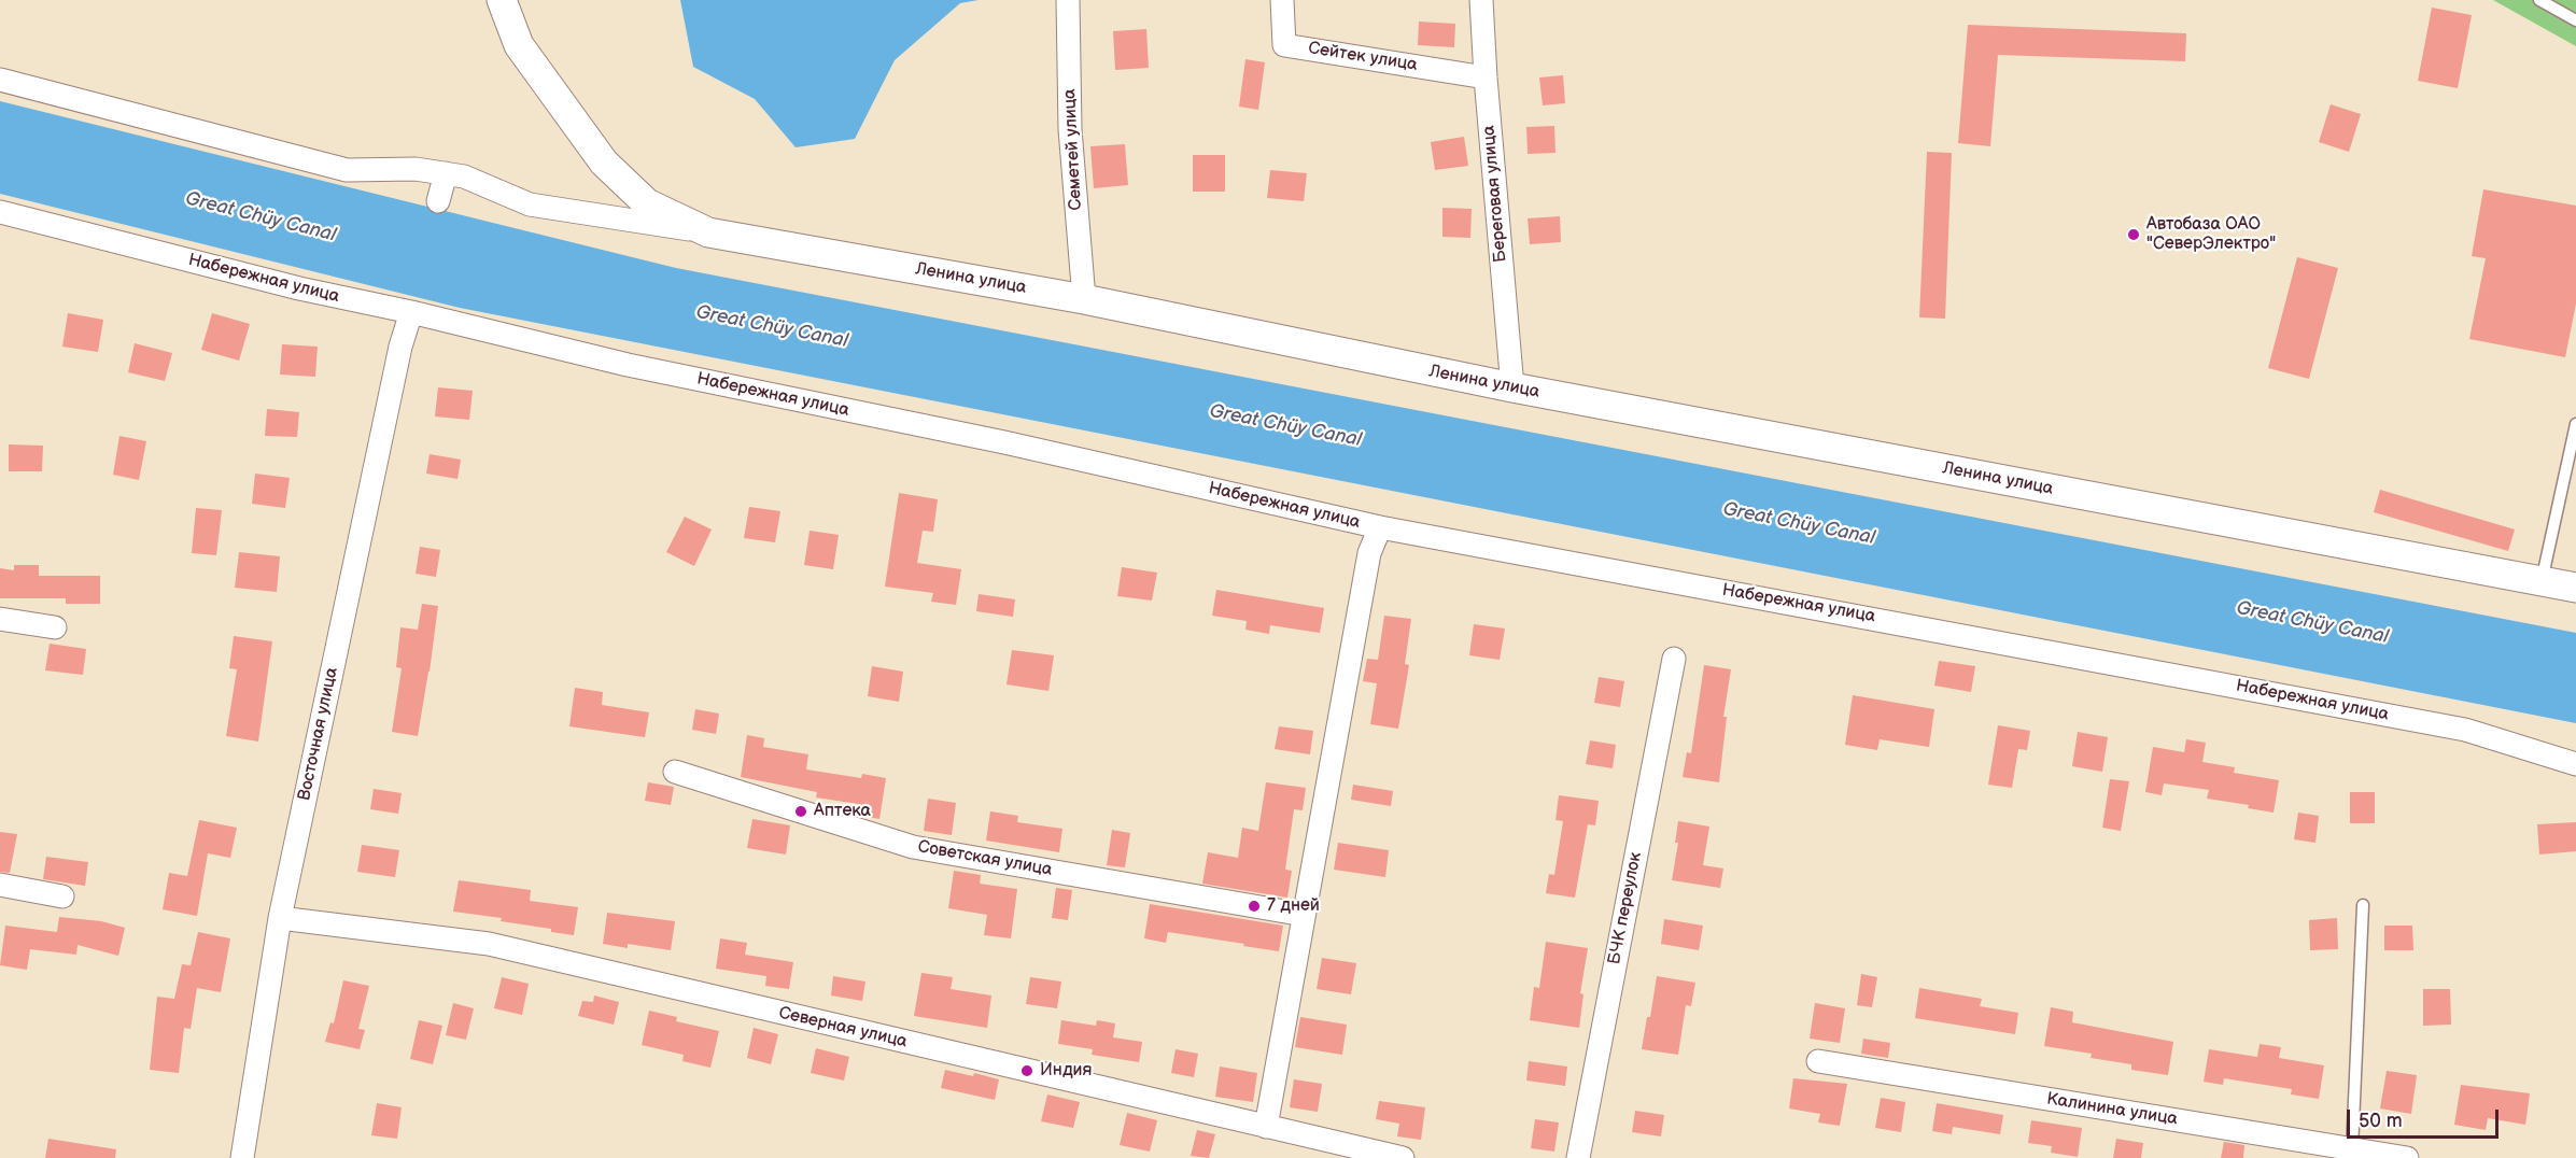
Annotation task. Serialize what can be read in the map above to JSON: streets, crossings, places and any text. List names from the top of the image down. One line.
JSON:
{"streets":{"street":["Сейтек улица","Семетей улица","Береговая улица","Набережная улица","Ленина улица","Восточная улица","Советская улица","БЧК переулок","Северная улица","Калинина улица"]},"crossings":[["Сейтек улица","Береговая улица"],["Семетей улица","Ленина улица"],["Береговая улица","Ленина улица"],["Набережная улица","Восточная улица"],["Восточная улица","Северная улица"]],"water":["Great Chüy Canal"],"places":["Автобаза ОАО \"СеверЭлектро\"","Аптека","7 дней","Индия"],"scale_bar":"50 m"}
